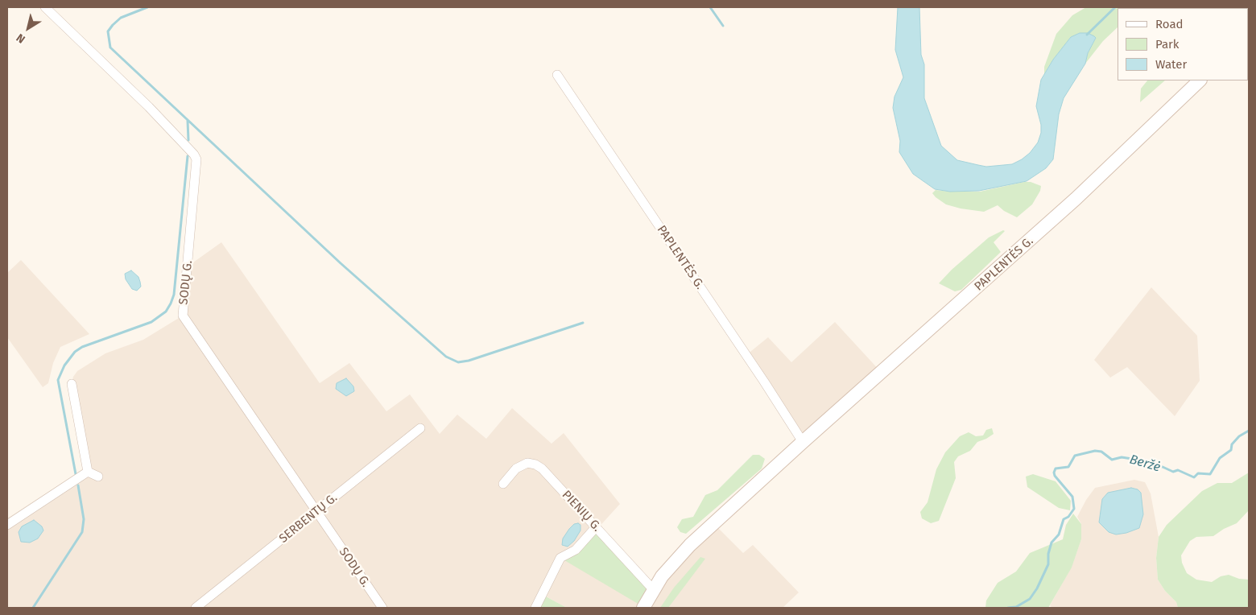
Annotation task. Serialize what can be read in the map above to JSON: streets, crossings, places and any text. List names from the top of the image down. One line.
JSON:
{"streets":{"main road":["PAPLENTĖS G."],"street":["SODŲ G.","PIENIŲ G.","SERBENTŲ G."]},"crossings":[["PAPLENTĖS G.","PIENIŲ G."],["SODŲ G.","SERBENTŲ G."]],"water":["Beržė"],"legend":["Road","Park","Water"],"north":"bottom left"}
